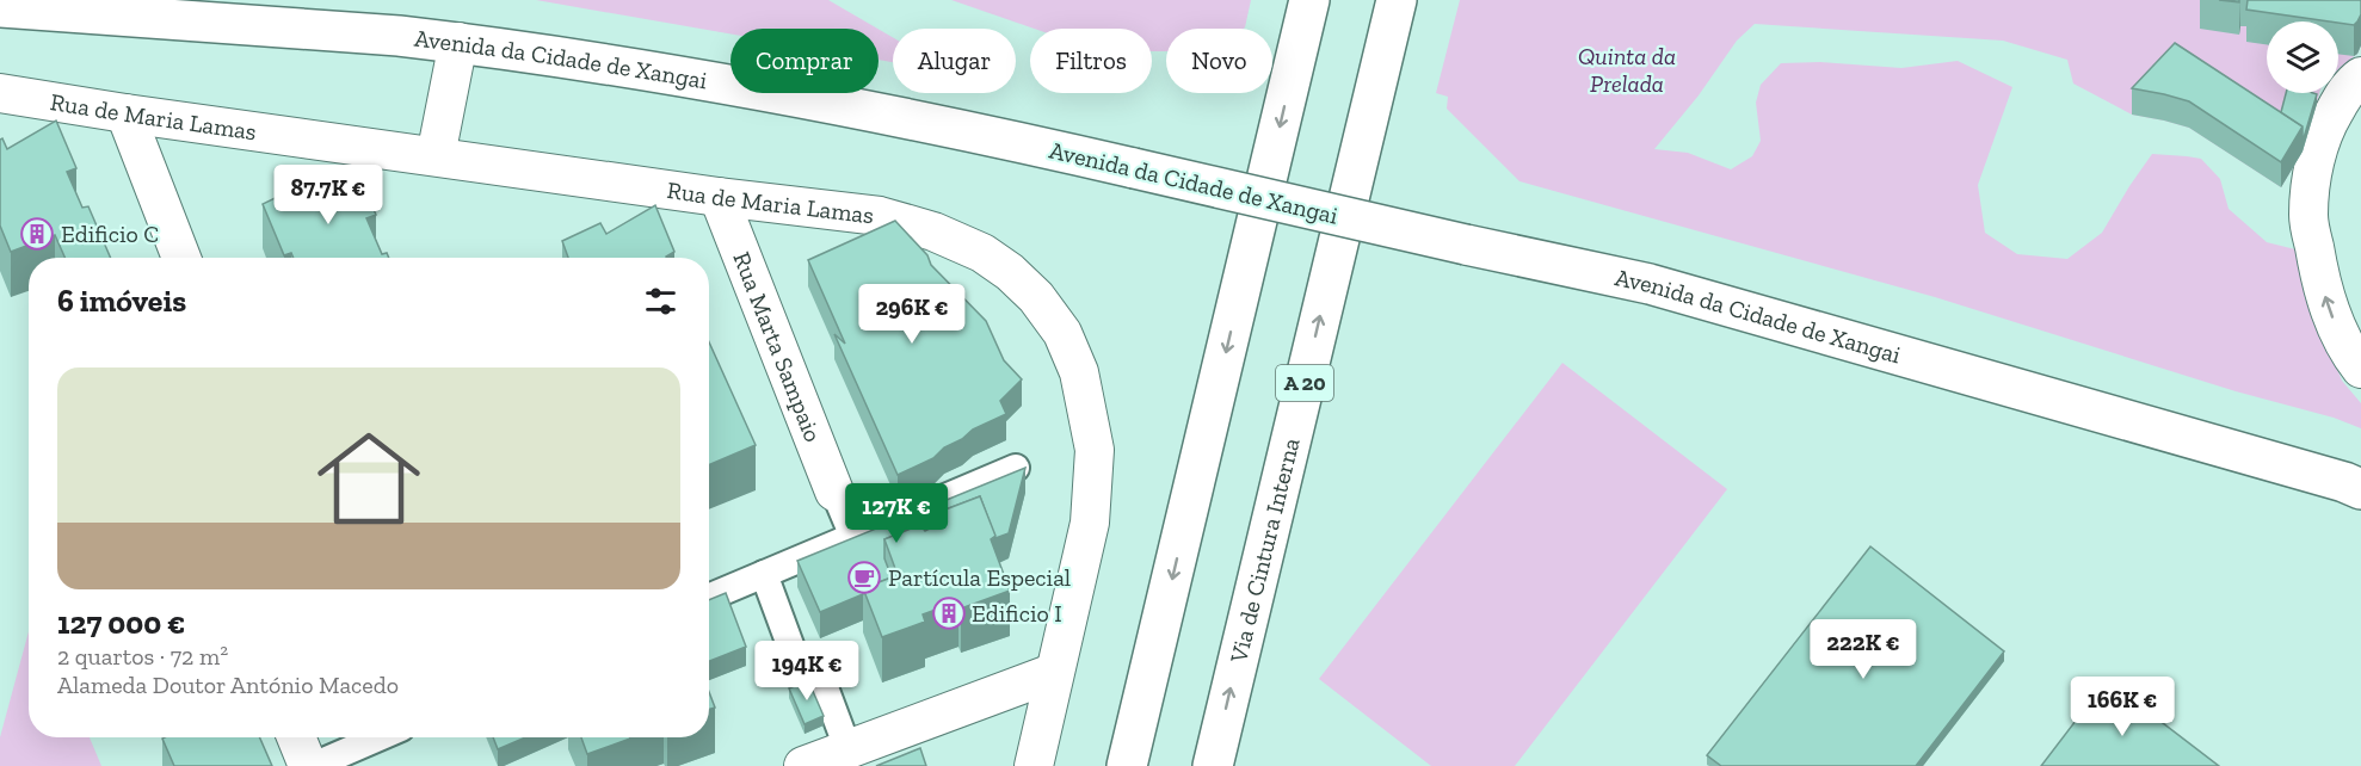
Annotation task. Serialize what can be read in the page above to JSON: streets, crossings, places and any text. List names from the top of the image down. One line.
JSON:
{"streets":{"main road":["Avenida da Cidade de Xangai","A 20","Via de Cintura Interna"],"street":["Rua de Maria Lamas","Rua Marta Sampaio"]},"crossings":[["Rua de Maria Lamas","Rua Marta Sampaio"]],"parks":["Quinta da Prelada"],"places":{"building":["Edificio C","Edificio I"],"cafe":["Partícula Especial"]},"page":{"chip":["Comprar","Alugar","Filtros","Novo"],"price":["87.7K €","296K €","127K €","222K €","194K €","166K €"],"heading":"6 imóveis","list":[{"name":"127 000 €","note":"2 quartos · 72 m² · Alameda Doutor António Macedo"}]}}
